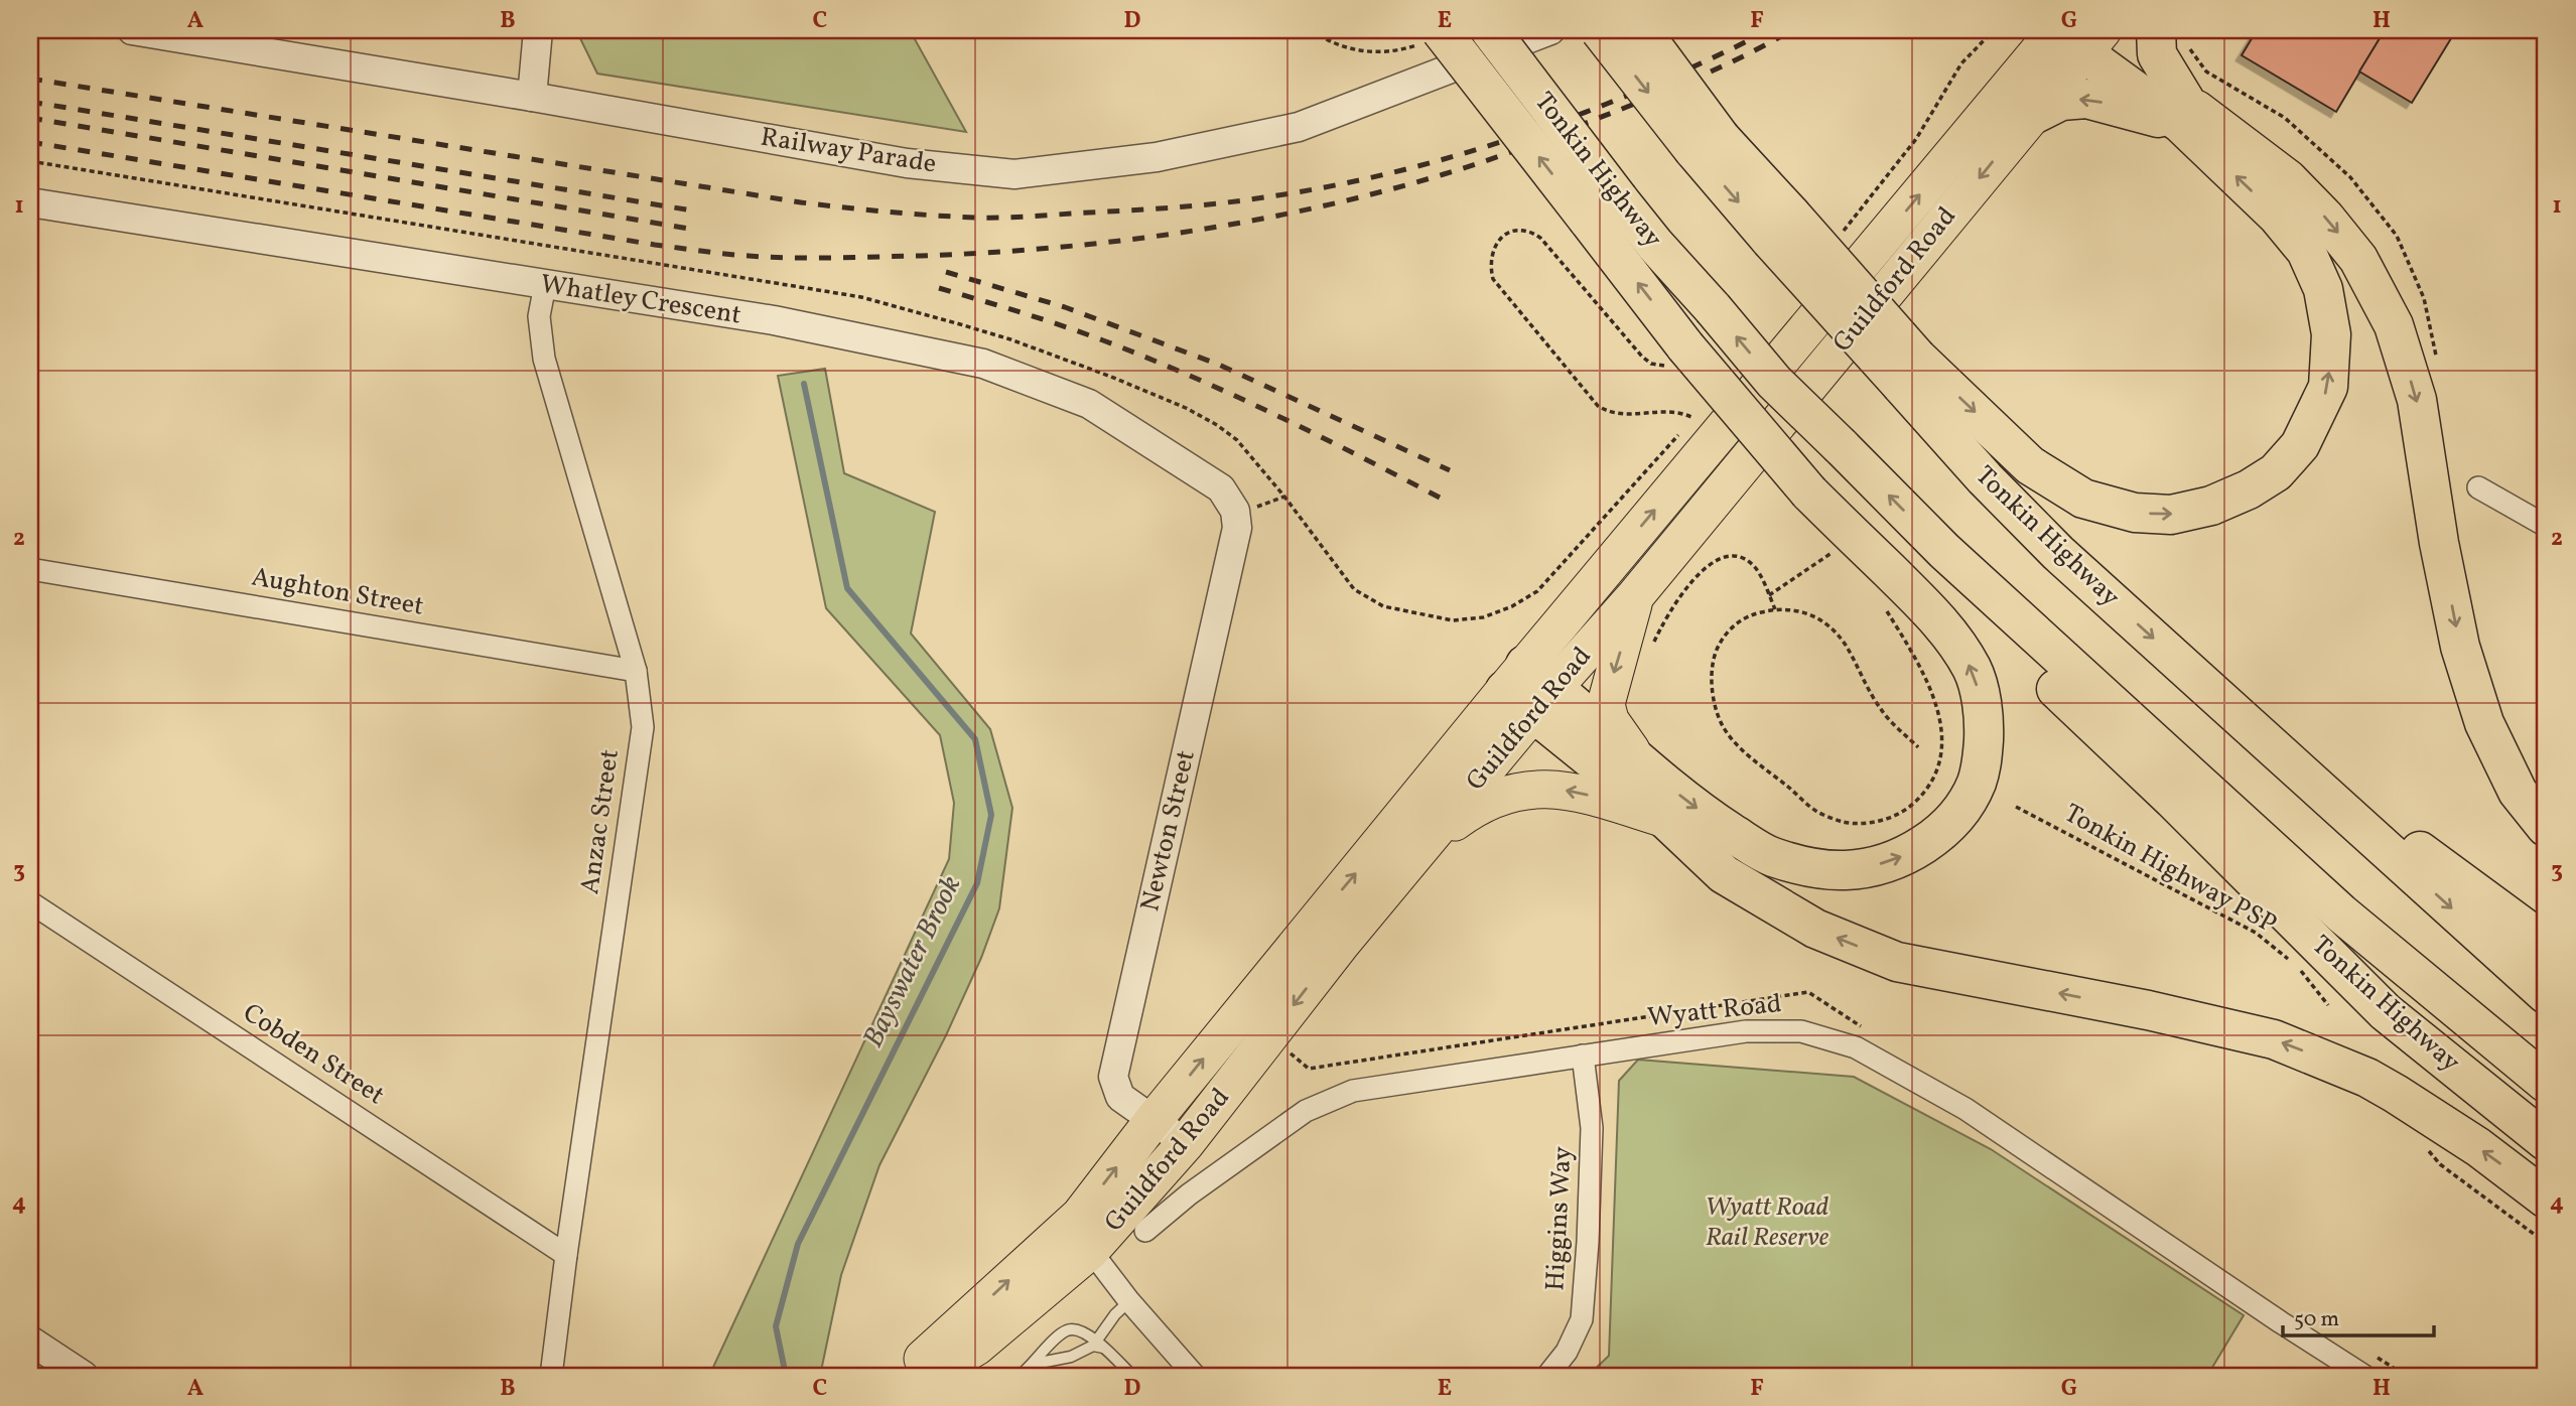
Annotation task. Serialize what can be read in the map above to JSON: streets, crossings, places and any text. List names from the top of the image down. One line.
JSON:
{"streets":{"highway":["Tonkin Highway","Guildford Road"],"street":["Railway Parade","Whatley Crescent","Aughton Street","Anzac Street","Newton Street","Wyatt Road","Cobden Street","Higgins Way"],"path":["Tonkin Highway PSP"]},"crossings":[["Guildford Road","Newton Street"],["Whatley Crescent","Anzac Street"],["Whatley Crescent","Newton Street"],["Aughton Street","Anzac Street"],["Anzac Street","Cobden Street"],["Wyatt Road","Higgins Way"]],"water":["Bayswater Brook"],"parks":["Wyatt Road Rail Reserve"],"scale_bar":"50 m","grid":{"columns":["A","B","C","D","E","F","G","H"],"rows":["1","2","3","4"]}}
